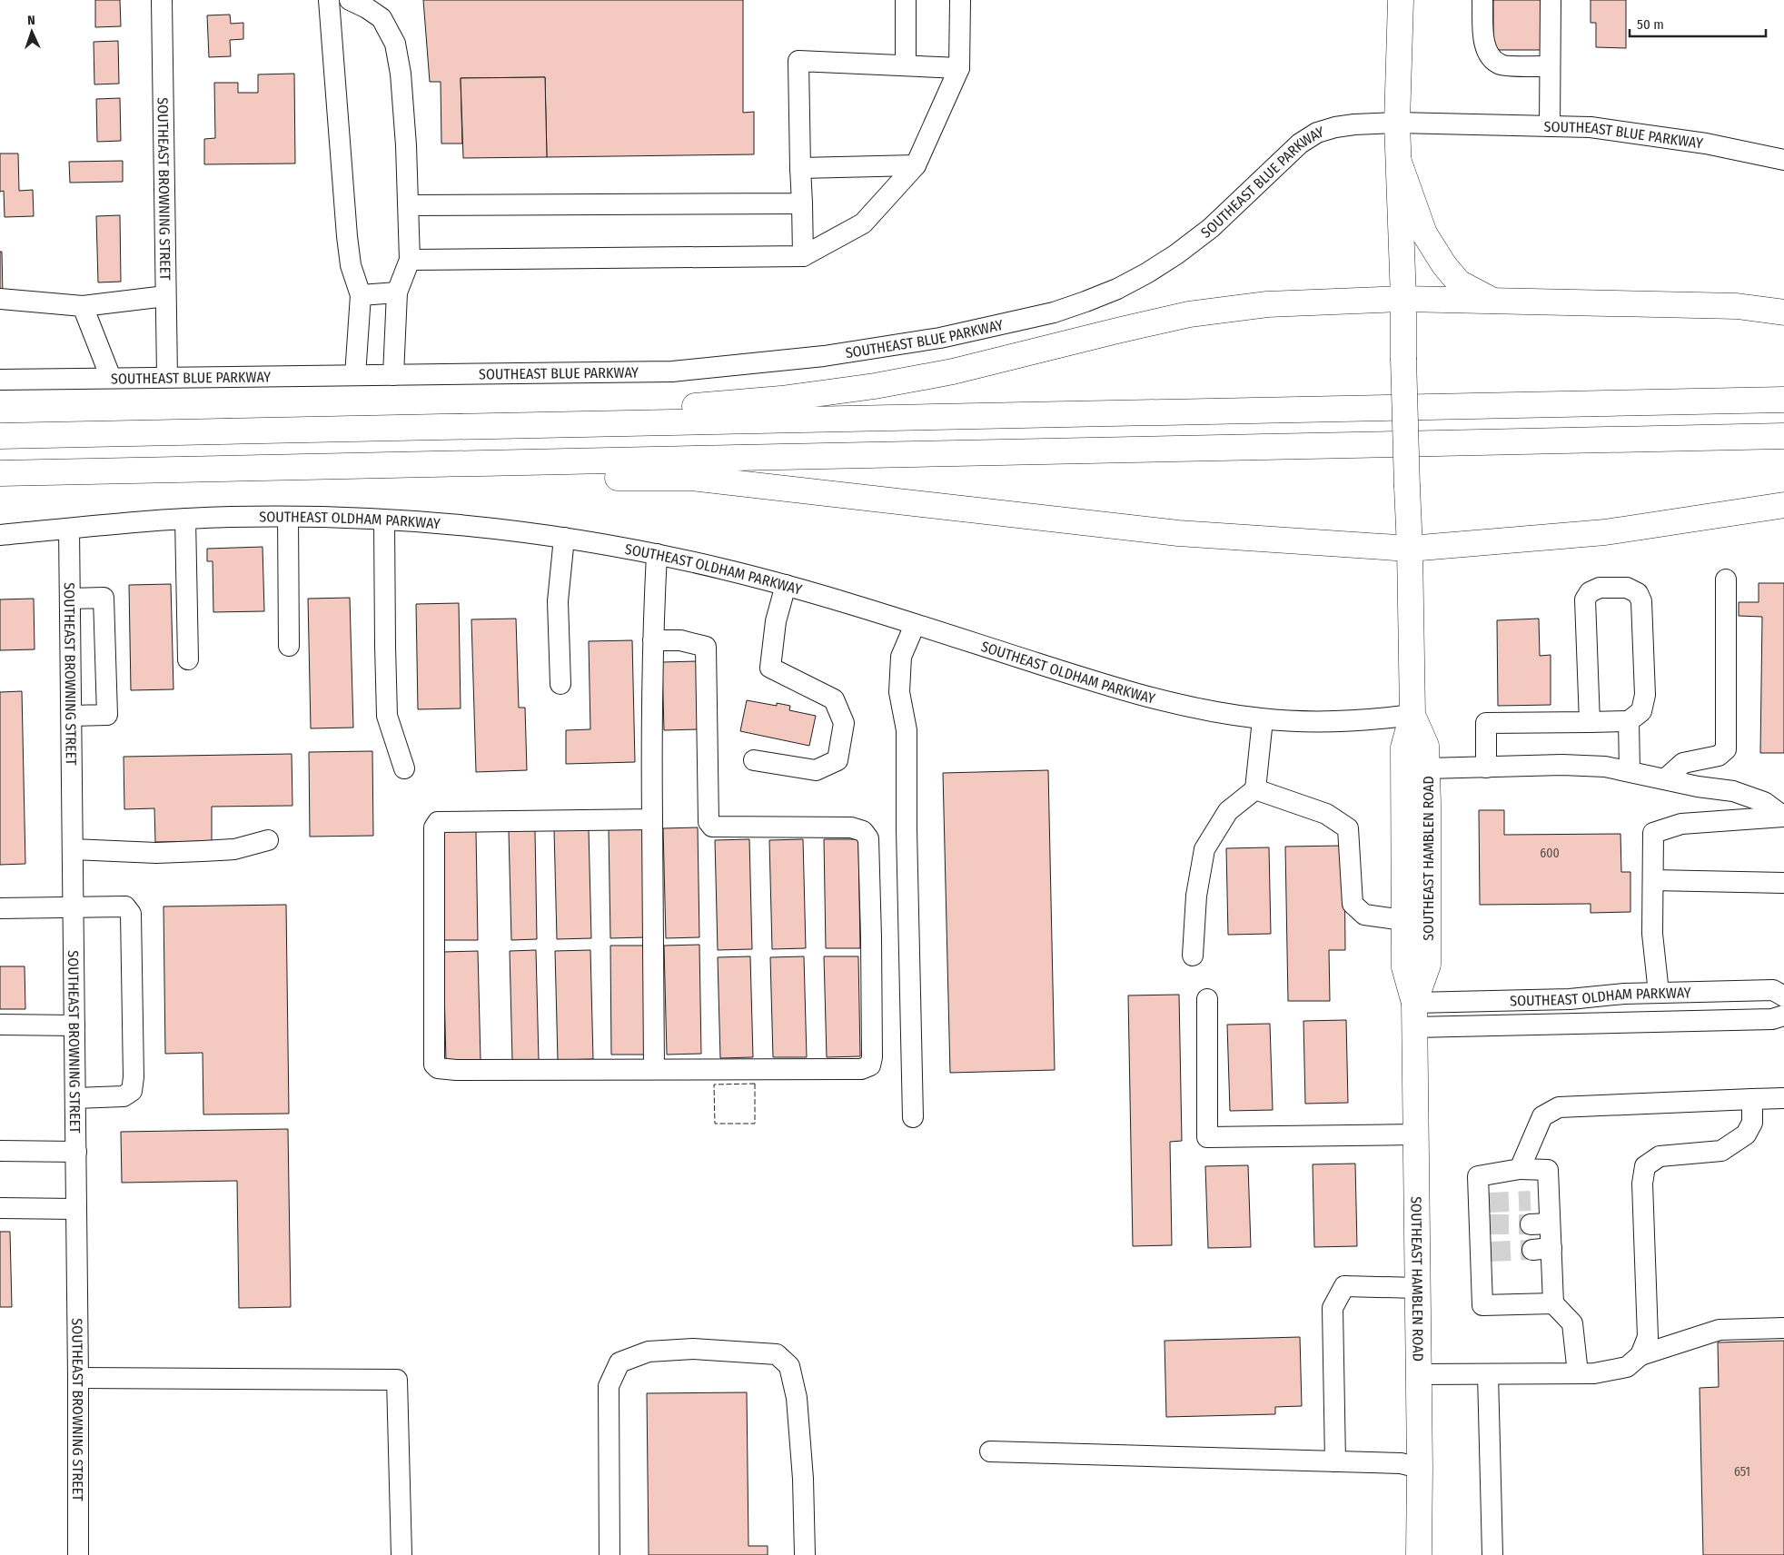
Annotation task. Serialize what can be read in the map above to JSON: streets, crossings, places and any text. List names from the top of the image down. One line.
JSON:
{"streets":{"main road":["SOUTHEAST HAMBLEN ROAD"],"street":["SOUTHEAST BLUE PARKWAY","SOUTHEAST BROWNING STREET","SOUTHEAST OLDHAM PARKWAY"]},"crossings":[["SOUTHEAST BLUE PARKWAY","SOUTHEAST BROWNING STREET"],["SOUTHEAST BLUE PARKWAY","SOUTHEAST HAMBLEN ROAD"],["SOUTHEAST BROWNING STREET","SOUTHEAST OLDHAM PARKWAY"],["SOUTHEAST OLDHAM PARKWAY","SOUTHEAST HAMBLEN ROAD"]],"house_numbers":["600","651"],"scale_bar":"50 m","north":"top"}
